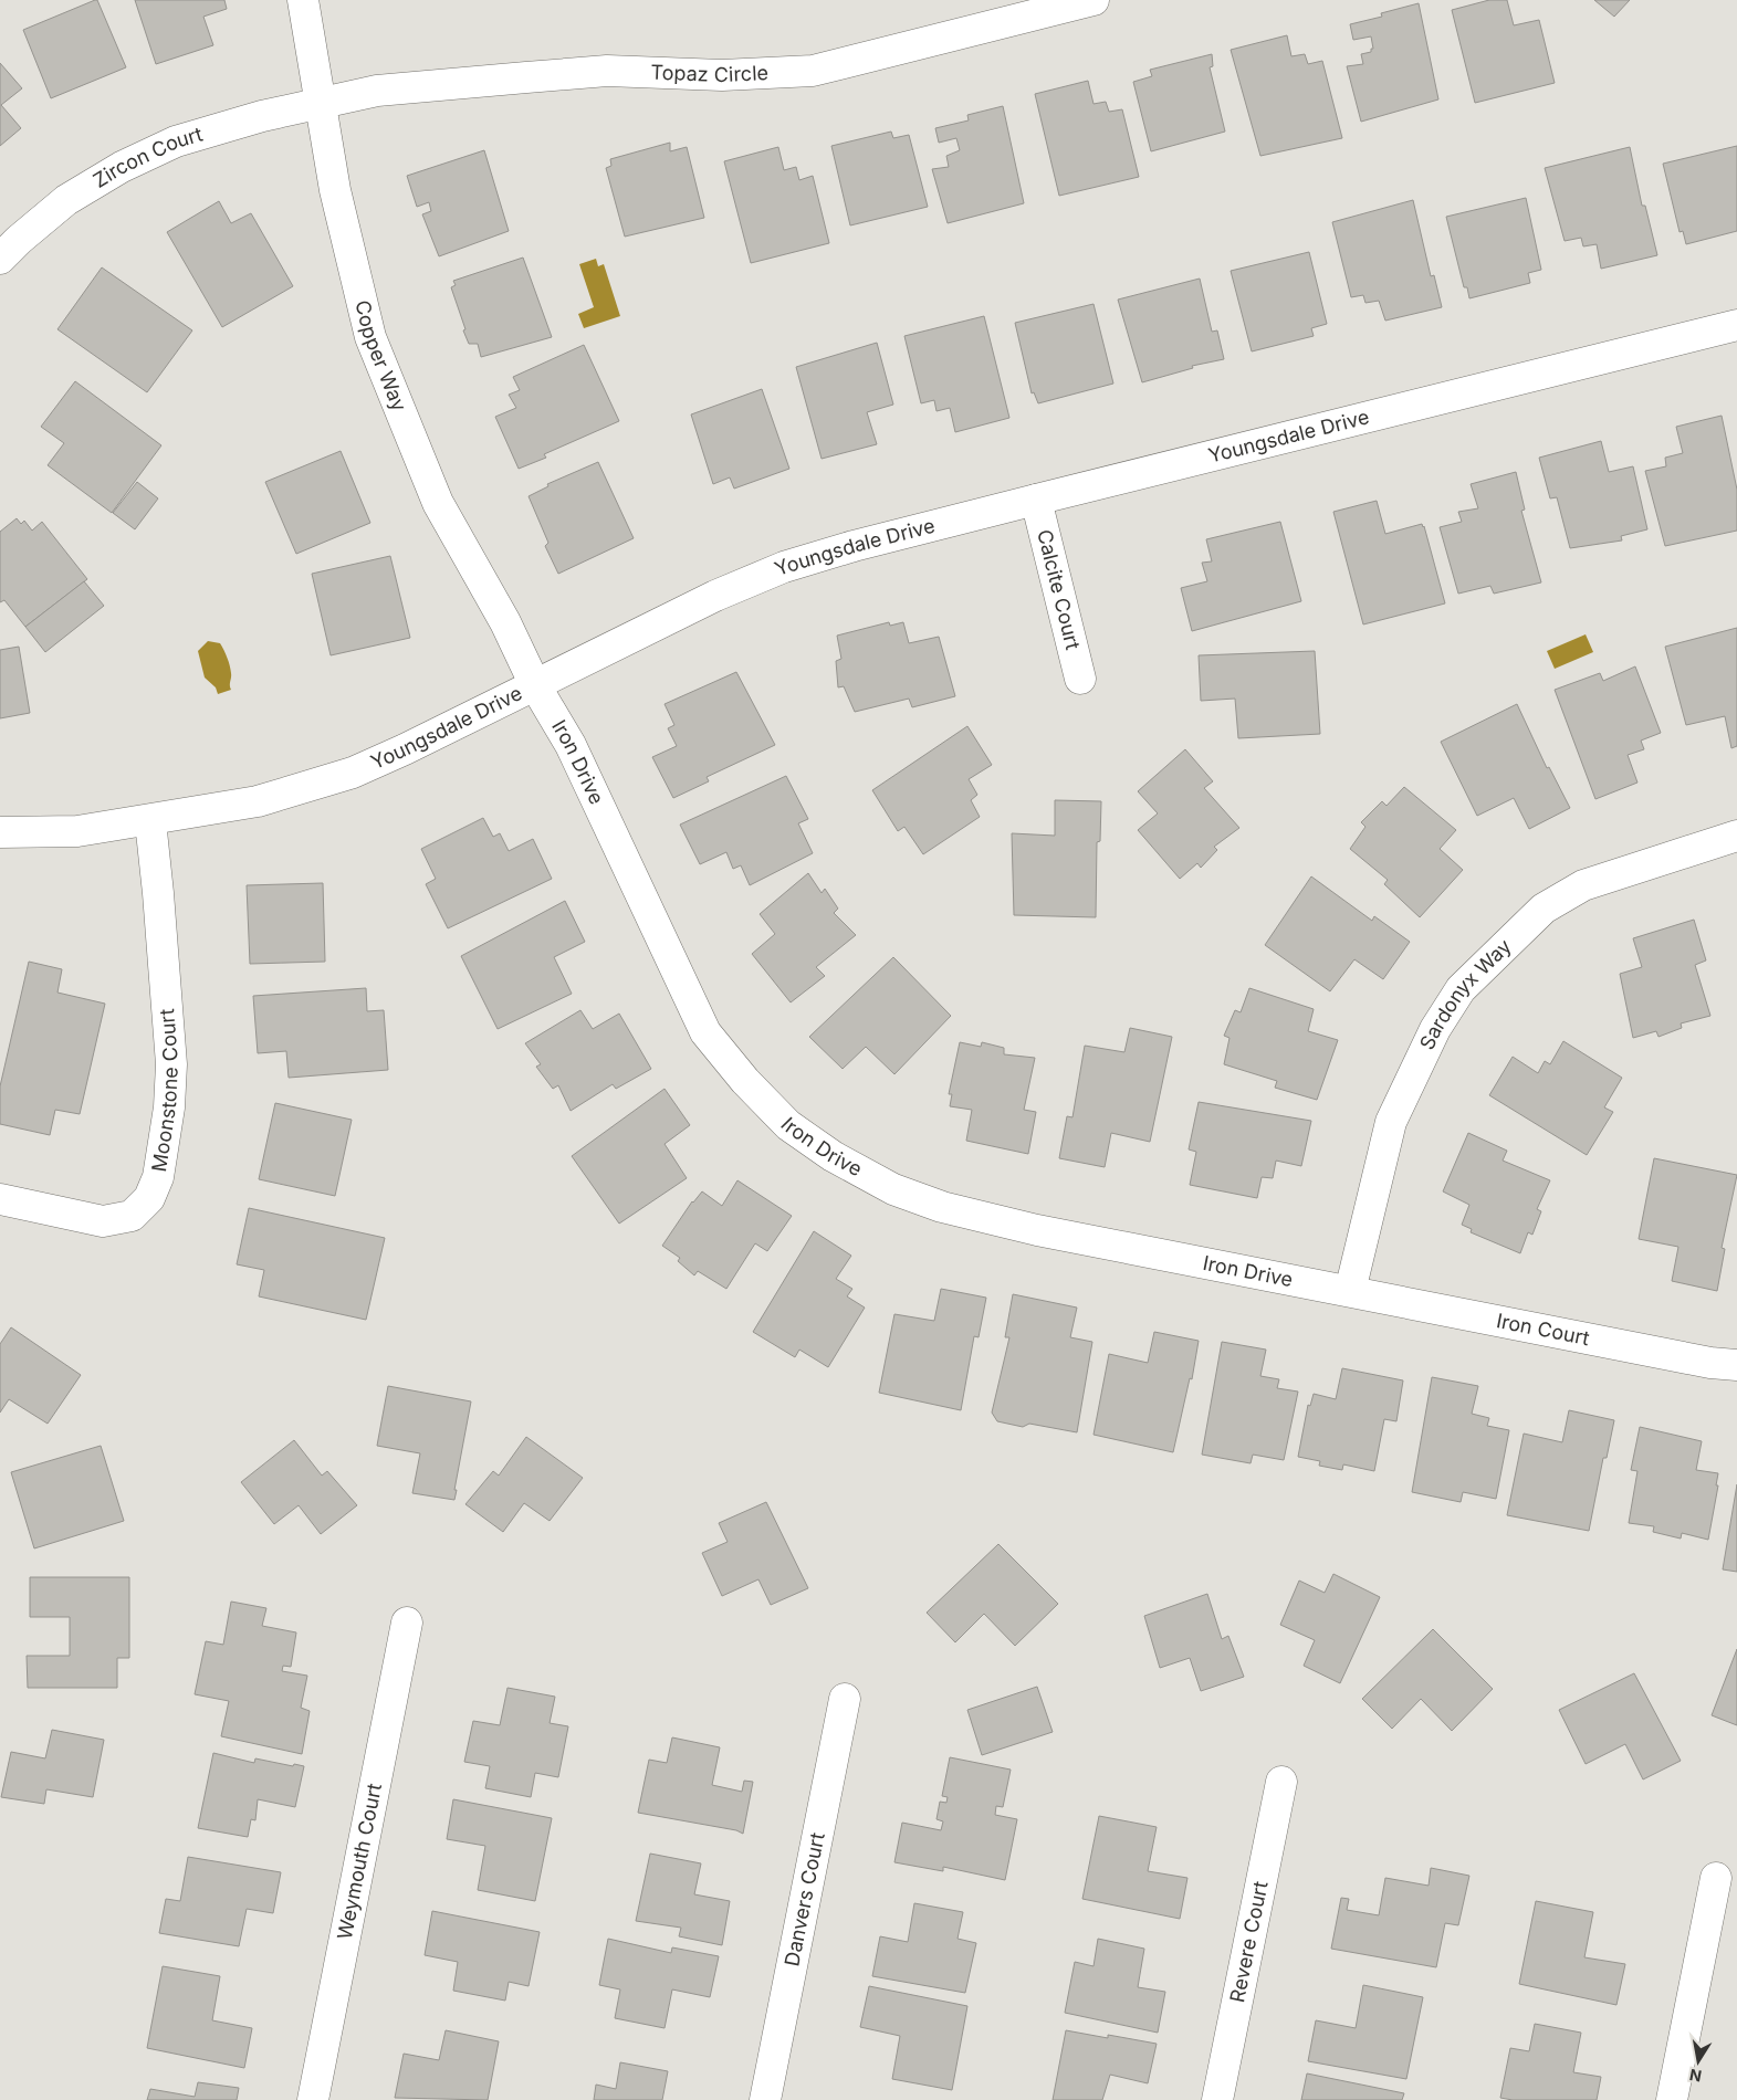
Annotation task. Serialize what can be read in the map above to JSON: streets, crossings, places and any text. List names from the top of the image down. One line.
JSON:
{"streets":{"street":["Topaz Circle","Zircon Court","Copper Way","Youngsdale Drive","Calcite Court","Iron Drive","Sardonyx Way","Moonstone Court","Iron Court","Weymouth Court","Danvers Court","Revere Court"]},"crossings":[["Topaz Circle","Zircon Court"],["Topaz Circle","Copper Way"],["Zircon Court","Copper Way"],["Copper Way","Youngsdale Drive"],["Copper Way","Iron Drive"],["Youngsdale Drive","Calcite Court"],["Youngsdale Drive","Iron Drive"],["Youngsdale Drive","Moonstone Court"],["Iron Drive","Sardonyx Way"],["Iron Drive","Iron Court"],["Sardonyx Way","Iron Court"]],"north":"bottom"}
